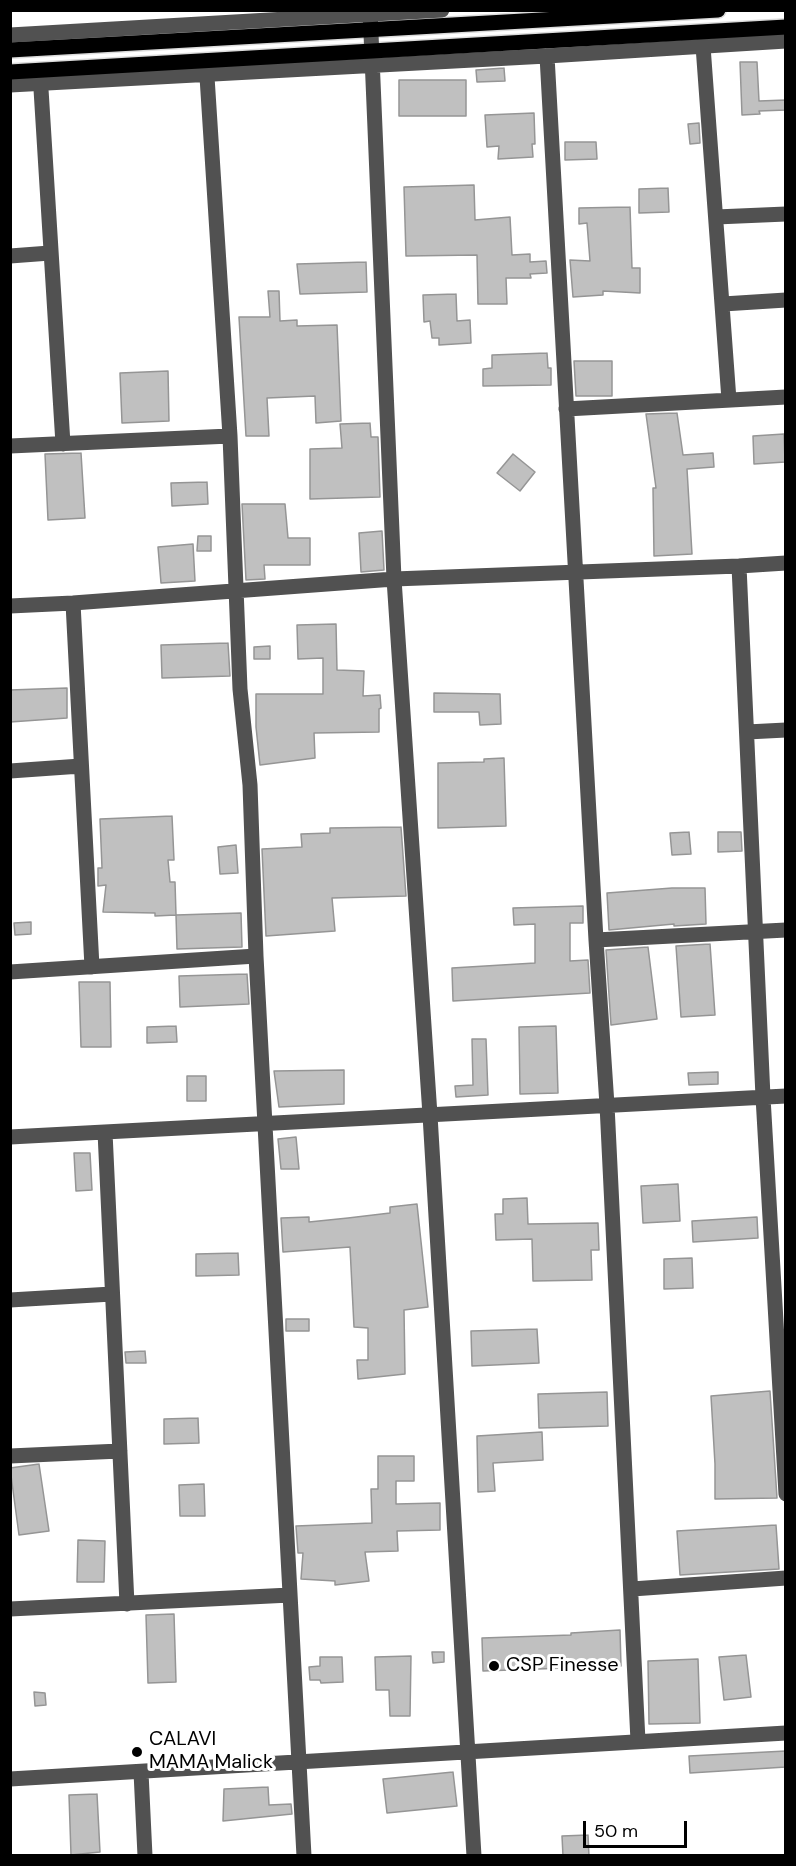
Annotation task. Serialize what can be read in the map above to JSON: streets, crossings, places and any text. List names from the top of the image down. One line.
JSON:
{"places":["CSP Finesse","CALAVI MAMA Malick"],"scale_bar":"50 m"}
